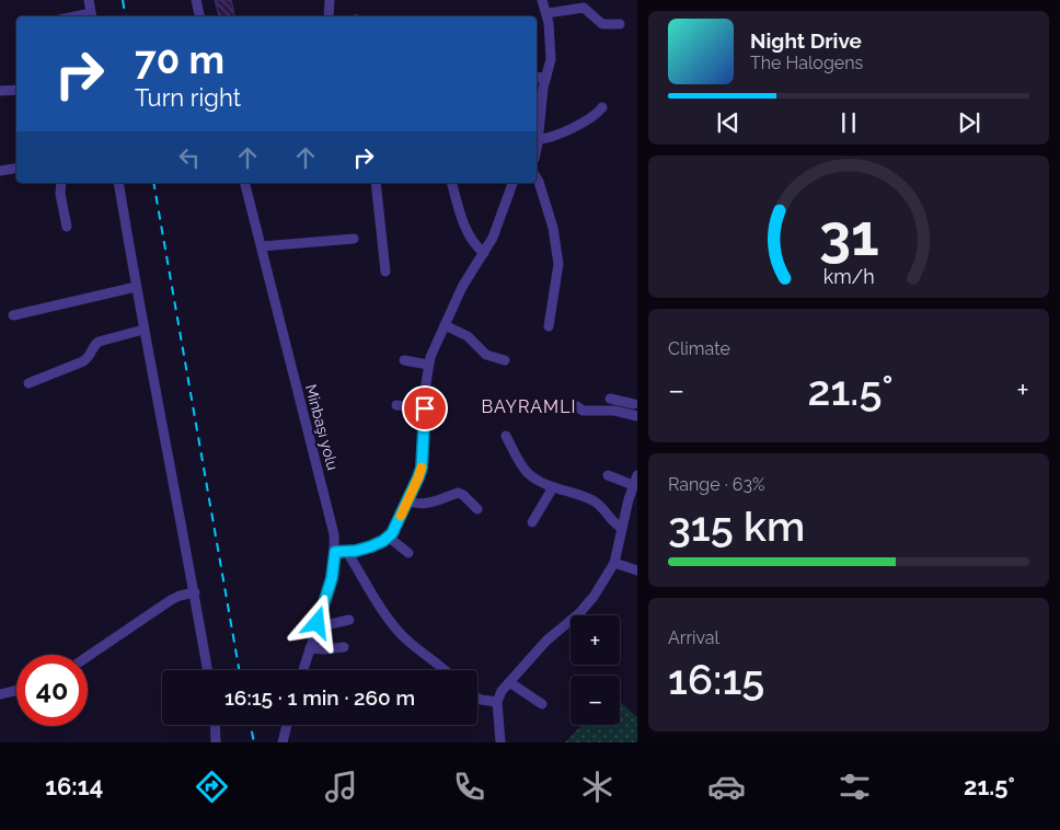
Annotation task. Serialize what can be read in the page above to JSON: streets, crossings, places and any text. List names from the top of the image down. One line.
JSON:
{"streets":{"street":["Minbaşı yolu"]},"districts":["BAYRAMLI"],"page":{"turn":["70 m","Turn right"],"song":["Night Drive","The Halogens"],"tile":["Climate",["Range · 63%","315 km"],["Arrival","16:15"]],"heat":["−","21.5°","+"],"map_buttons":["+","−"],"limit":"40","trip":"16:15 · 1 min · 260 m","tabs":["16:14","21.5°"],"gauge":["31","km/h"]}}
